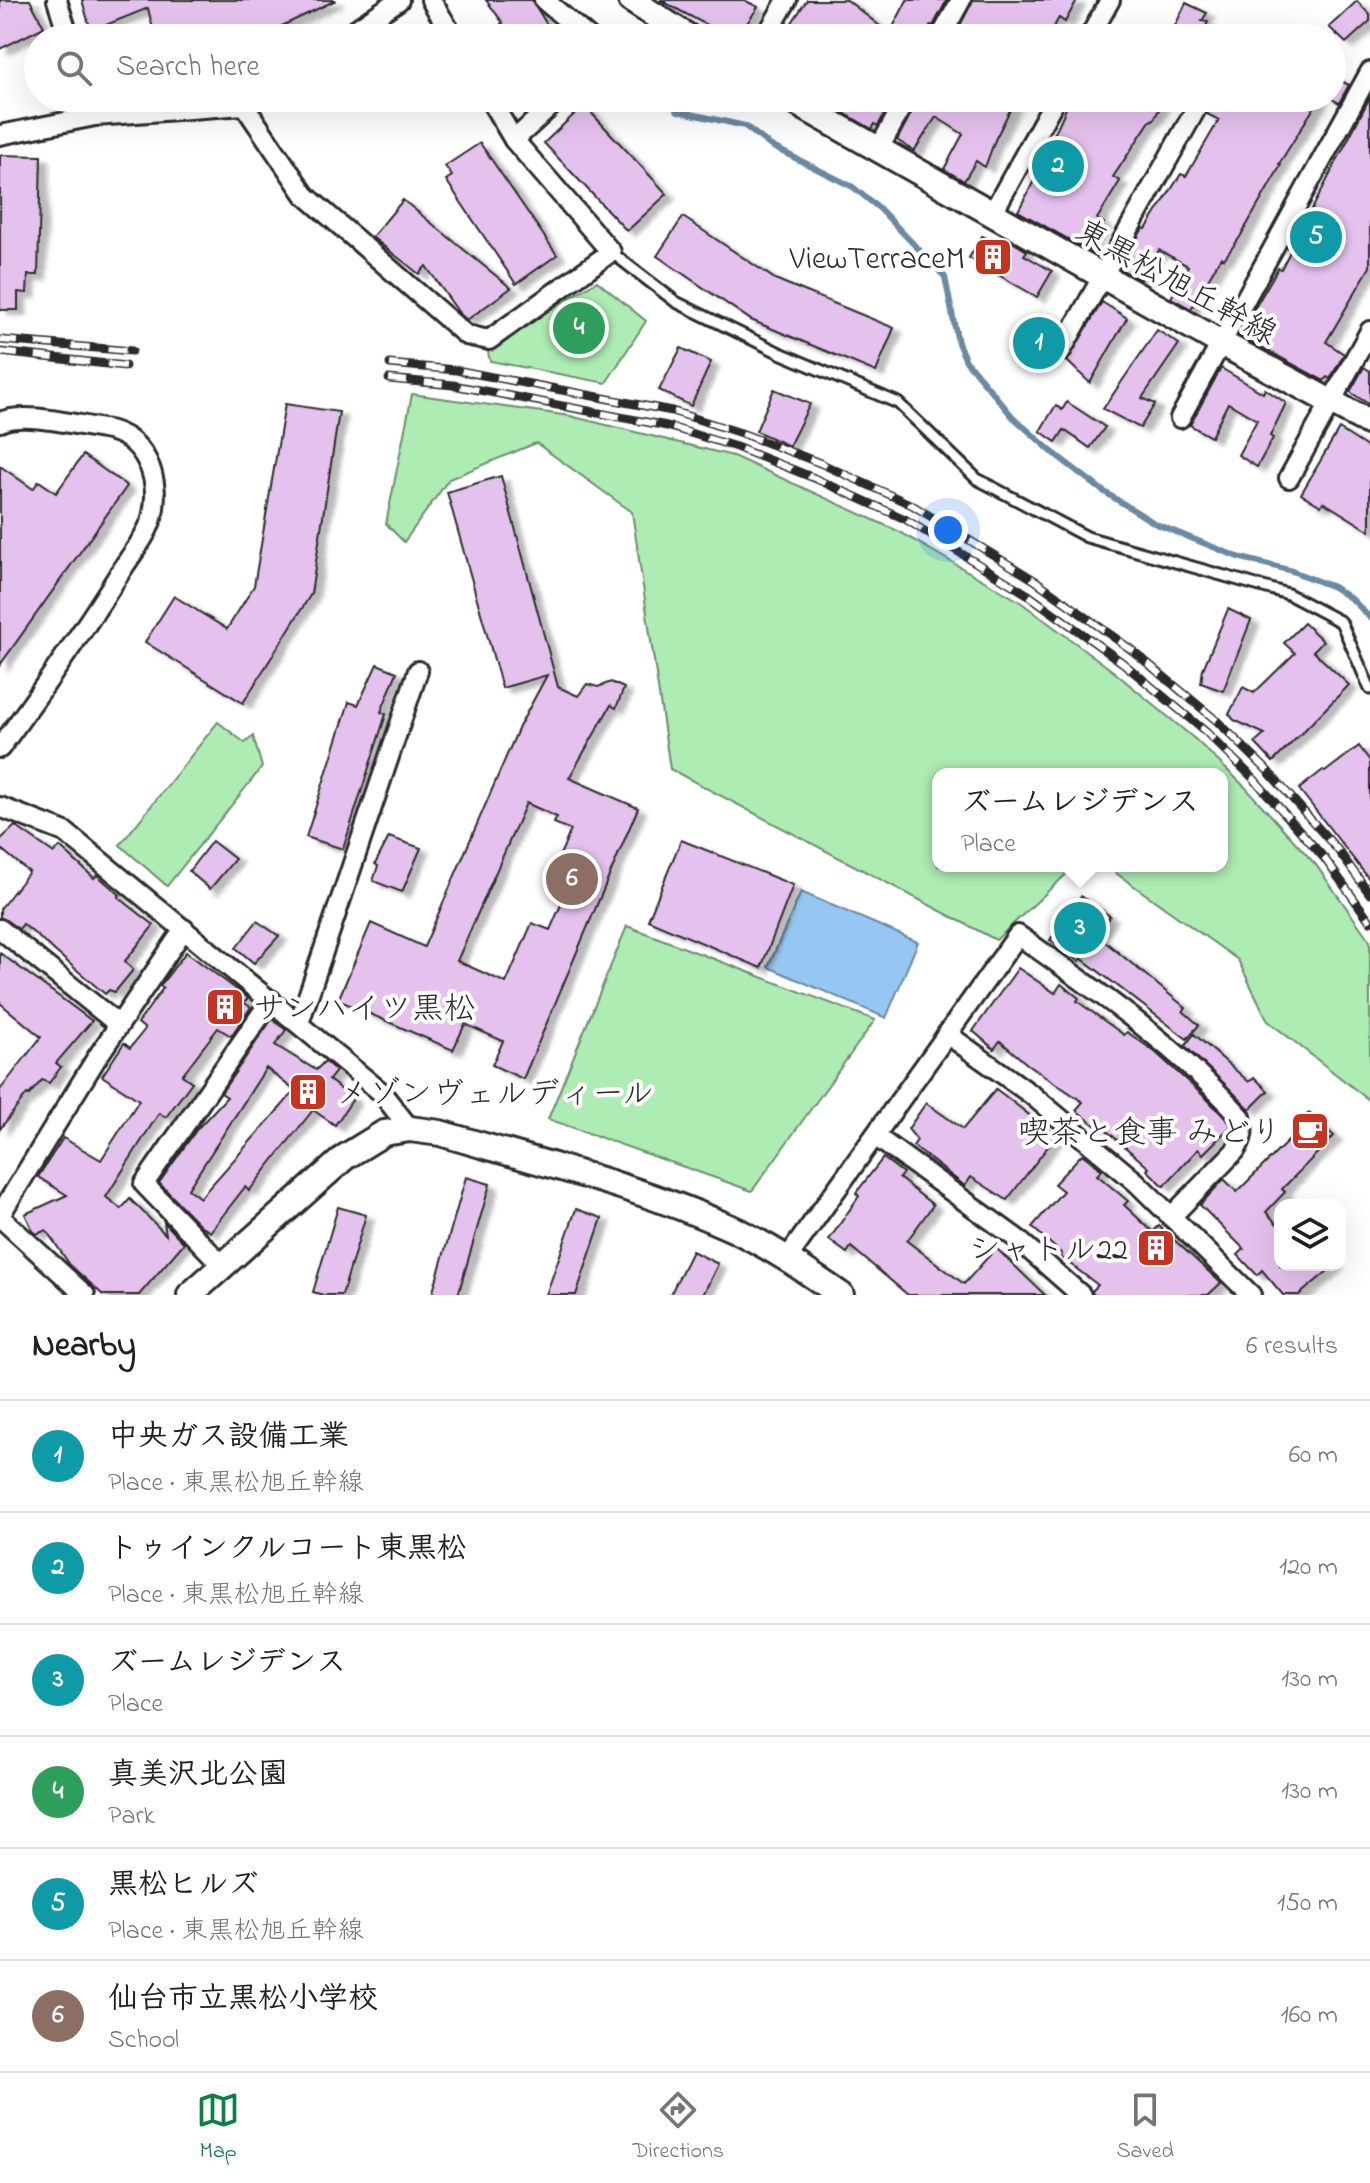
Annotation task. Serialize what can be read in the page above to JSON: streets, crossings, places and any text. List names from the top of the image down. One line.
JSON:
{"streets":{"street":["東黒松旭丘幹線"]},"places":{"building":["ViewTerraceM","サンハイツ黒松","メゾンヴェルディール","シャトル22"],"cafe":["喫茶と食事 みどり"]},"page":{"search":"Search here","pins":["2","5","4","1","6","3"],"popup":["ズームレジデンス","Place"],"heading":["Nearby","6 results"],"list":[{"mark":"1","name":"中央ガス設備工業","note":"Place · 東黒松旭丘幹線","value":"60 m"},{"mark":"2","name":"トゥインクルコート東黒松","note":"Place · 東黒松旭丘幹線","value":"120 m"},{"mark":"3","name":"ズームレジデンス","note":"Place","value":"130 m"},{"mark":"4","name":"真美沢北公園","note":"Park","value":"130 m"},{"mark":"5","name":"黒松ヒルズ","note":"Place · 東黒松旭丘幹線","value":"150 m"},{"mark":"6","name":"仙台市立黒松小学校","note":"School","value":"160 m"}],"nav":["Map","Directions","Saved"]}}
